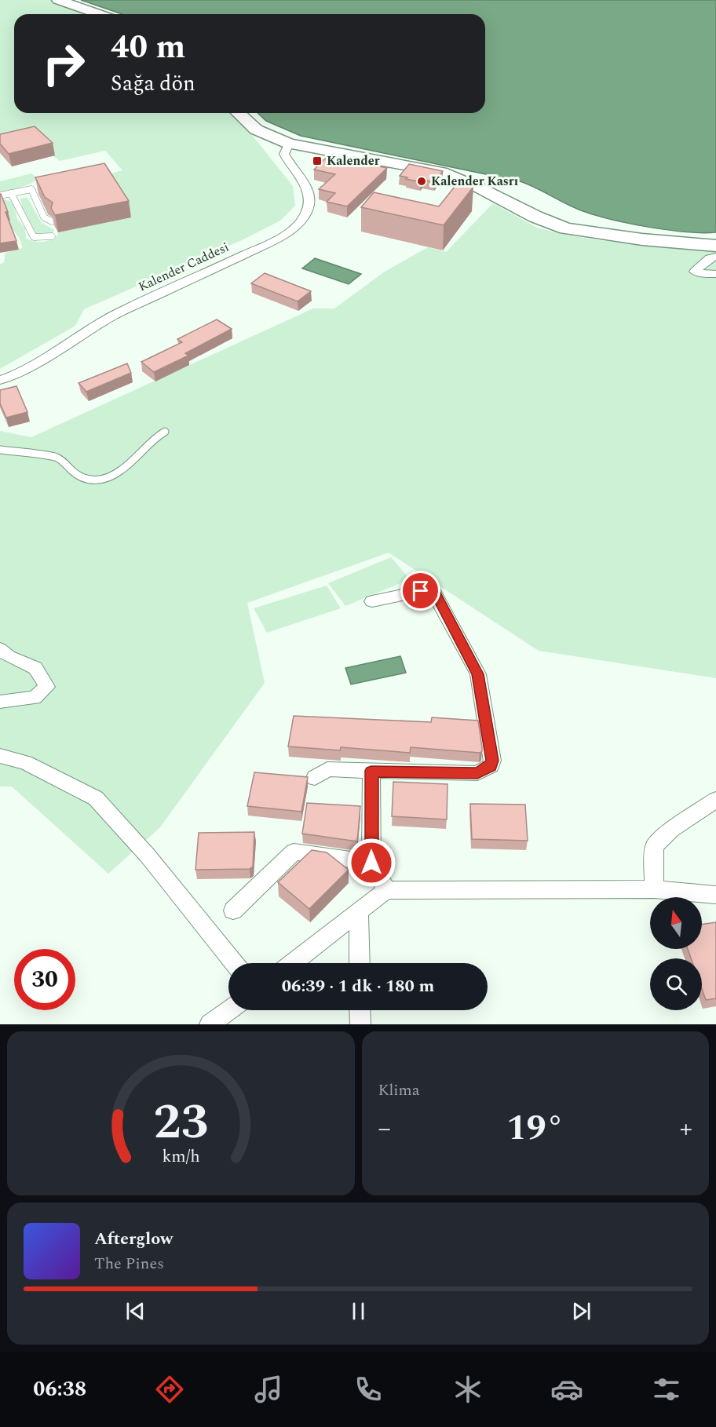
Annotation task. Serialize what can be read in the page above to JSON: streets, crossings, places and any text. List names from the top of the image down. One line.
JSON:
{"streets":{"street":["Kalender Caddesi"]},"places":{"transit":["Kalender"],"other":["Kalender Kasrı"]},"north":"top","page":{"turn":["40 m","Sağa dön"],"limit":"30","trip":"06:39 · 1 dk · 180 m","tile":"Klima","heat":["−","19°","+"],"song":["Afterglow","The Pines"],"tabs":"06:38","gauge":["23","km/h"]}}
